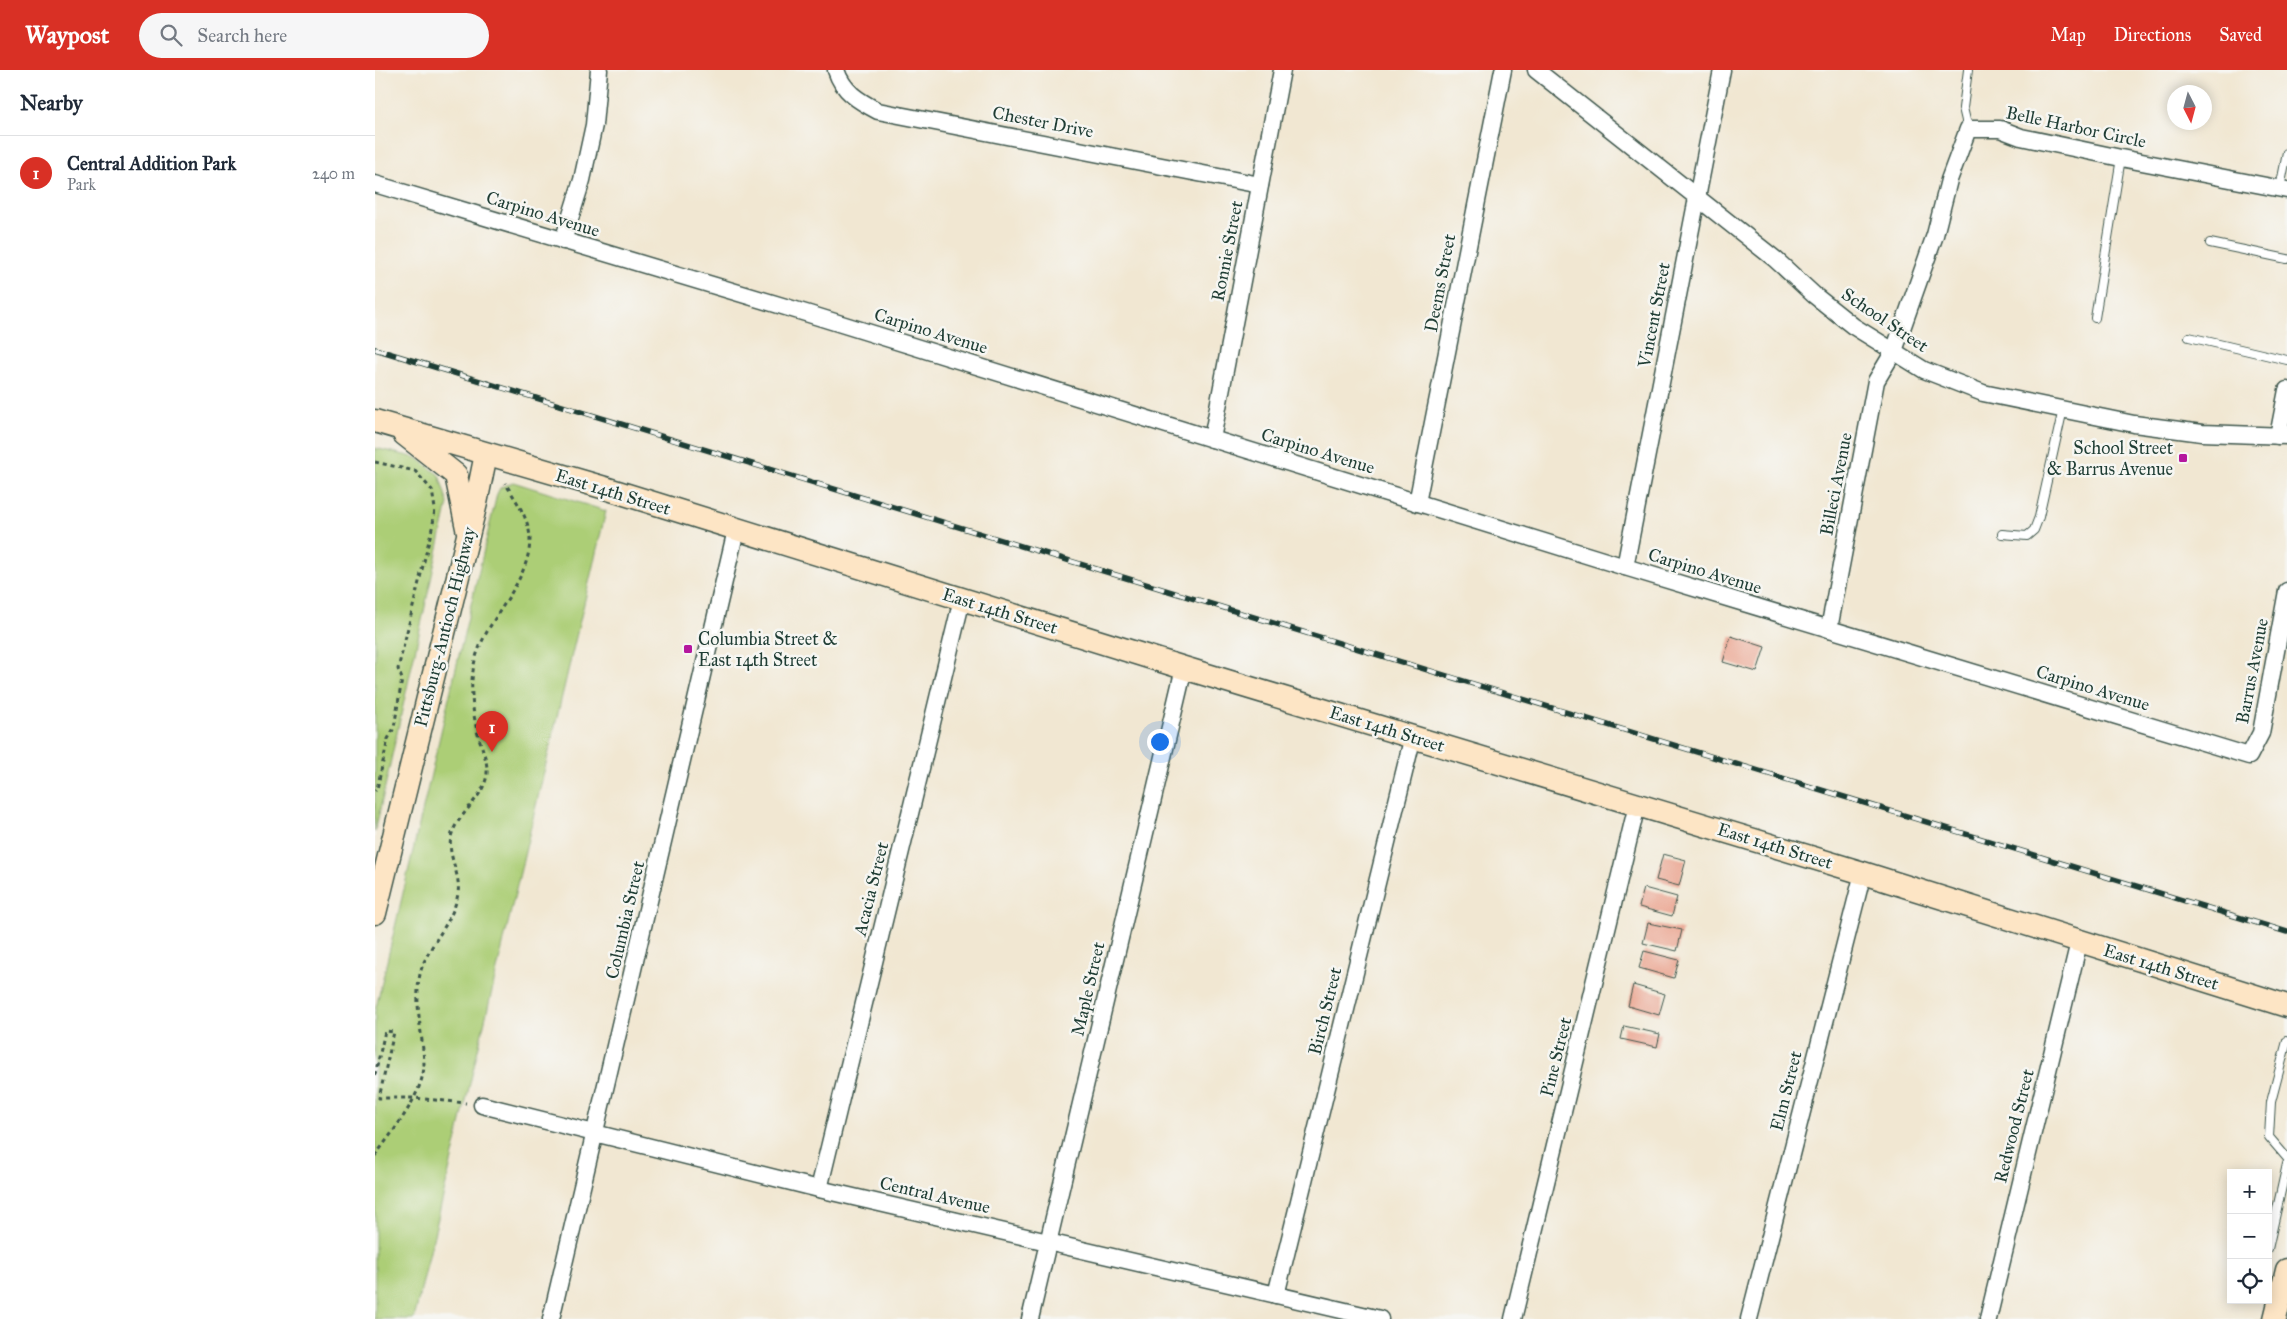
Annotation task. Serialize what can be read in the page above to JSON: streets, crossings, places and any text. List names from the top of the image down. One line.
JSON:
{"streets":{"street":["Chester Drive","Belle Harbor Circle","Carpino Avenue","Ronnie Street","Deems Street","Vincent Street","School Street","Billeci Avenue","East 14th Street","Pittsburg-Antioch Highway","Barrus Avenue","Acacia Street","Columbia Street","Maple Street","Birch Street","Pine Street","Elm Street","Redwood Street","Central Avenue"]},"crossings":[["Chester Drive","Ronnie Street"],["Carpino Avenue","Ronnie Street"],["Carpino Avenue","Deems Street"],["Carpino Avenue","Vincent Street"],["Carpino Avenue","Billeci Avenue"],["Carpino Avenue","Barrus Avenue"],["Vincent Street","School Street"],["School Street","Billeci Avenue"],["East 14th Street","Pittsburg-Antioch Highway"],["East 14th Street","Acacia Street"],["East 14th Street","Columbia Street"],["East 14th Street","Maple Street"],["East 14th Street","Birch Street"],["East 14th Street","Pine Street"],["East 14th Street","Elm Street"],["East 14th Street","Redwood Street"],["Acacia Street","Central Avenue"],["Columbia Street","Central Avenue"],["Maple Street","Central Avenue"],["Birch Street","Central Avenue"]],"places":{"transit":["School Street & Barrus Avenue","Columbia Street & East 14th Street"]},"north":"bottom","page":{"header":"Waypost","search":"Search here","nav":["Map","Directions","Saved"],"heading":"Nearby","list":[{"mark":"1","name":"Central Addition Park","note":"Park","value":"240 m"}],"pins":"1","map_buttons":["+","−"]}}
